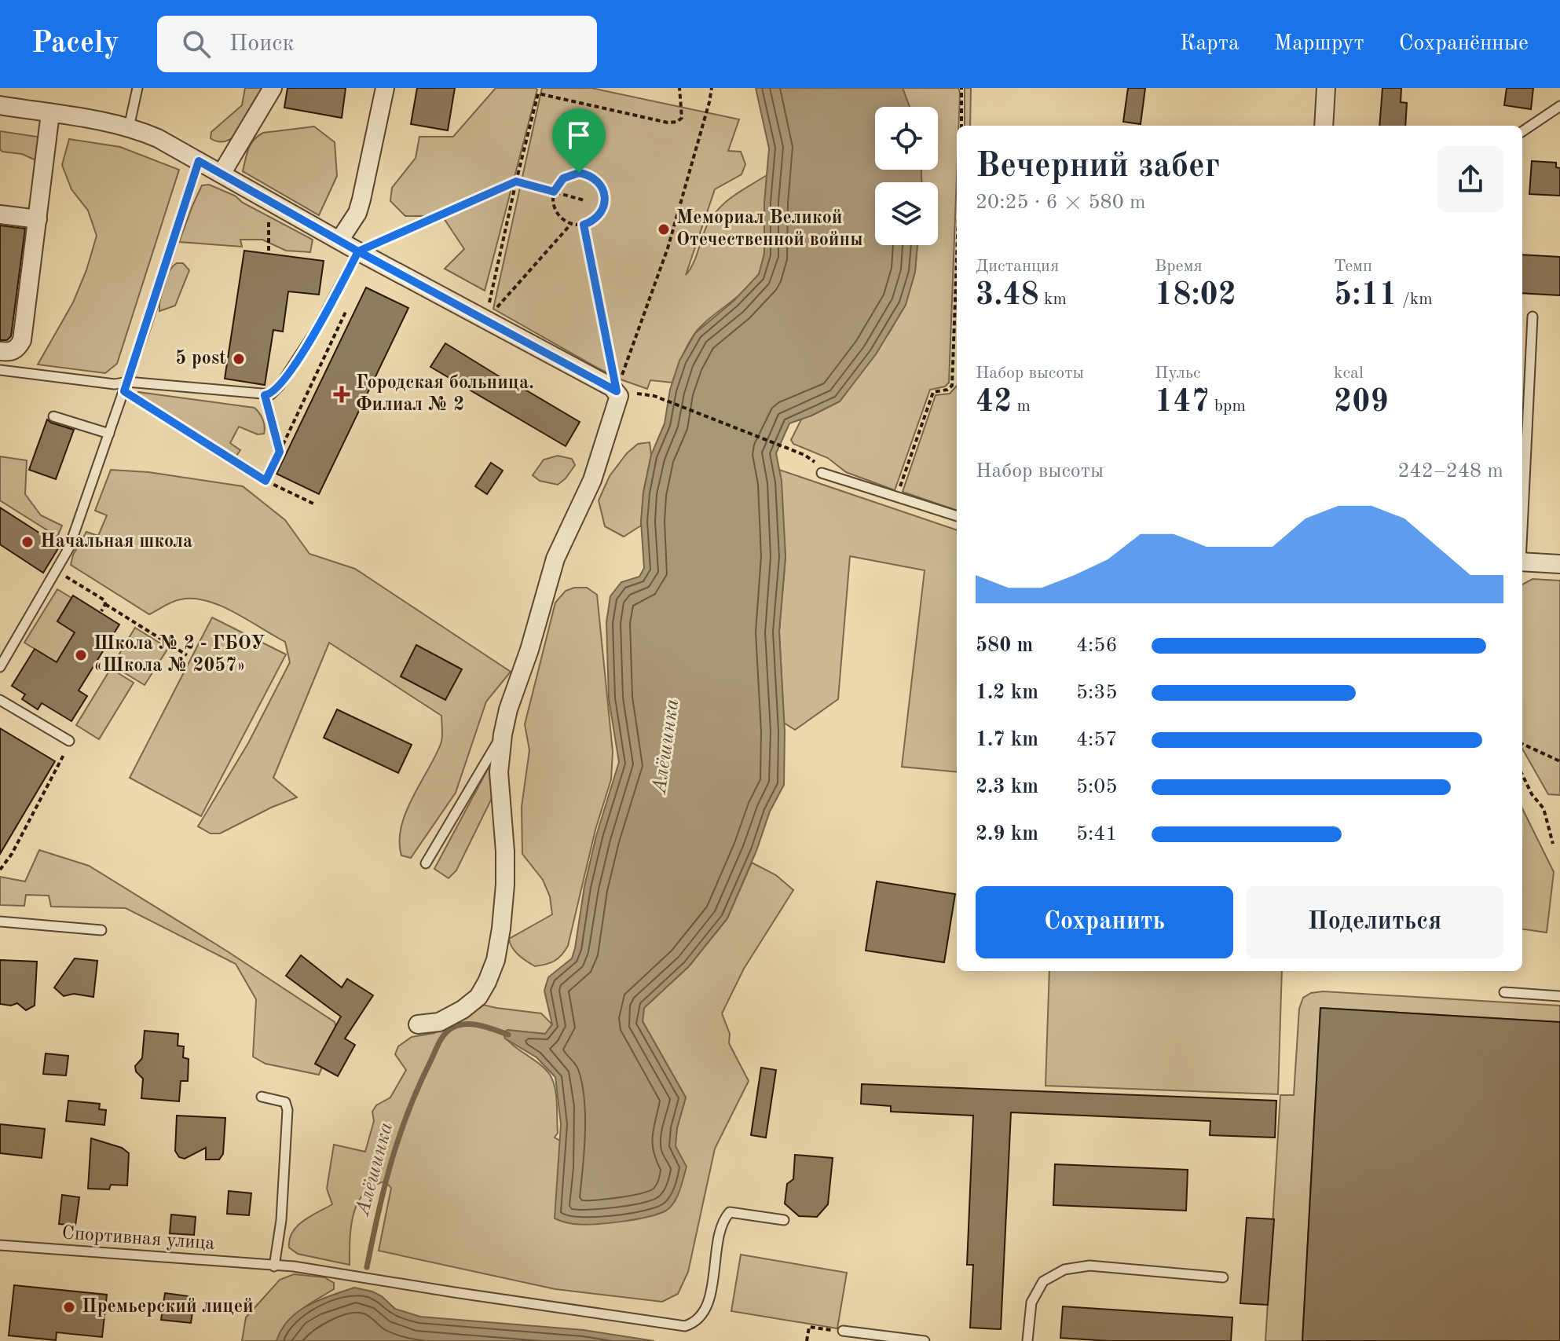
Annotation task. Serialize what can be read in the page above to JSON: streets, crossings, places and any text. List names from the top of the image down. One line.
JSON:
{"streets":{"lane":["Спортивная улица"]},"water":["Алёшинка"],"places":{"other":["Мемориал Великой Отечественной войны","5 post","Начальная школа","Школа № 2 - ГБОУ «Школа № 2057»","Премьерский лицей"],"health":["Городская больница. Филиал № 2"]},"page":{"header":"Pacely","search":"Поиск","nav":["Карта","Маршрут","Сохранённые"],"heading":["Вечерний забег","20:25 · 6 × 580 m"],"stats":[["Дистанция","3.48 km"],["Время","18:02"],["Темп","5:11 /km"],["Набор высоты","42 m"],["Пульс","147 bpm"],["kcal","209"]],"chart":["Набор высоты","242–248 m"],"list":[{"name":"580 m","note":"4:56"},{"name":"1.2 km","note":"5:35"},{"name":"1.7 km","note":"4:57"},{"name":"2.3 km","note":"5:05"},{"name":"2.9 km","note":"5:41"}],"buttons":["Сохранить","Поделиться"]}}
